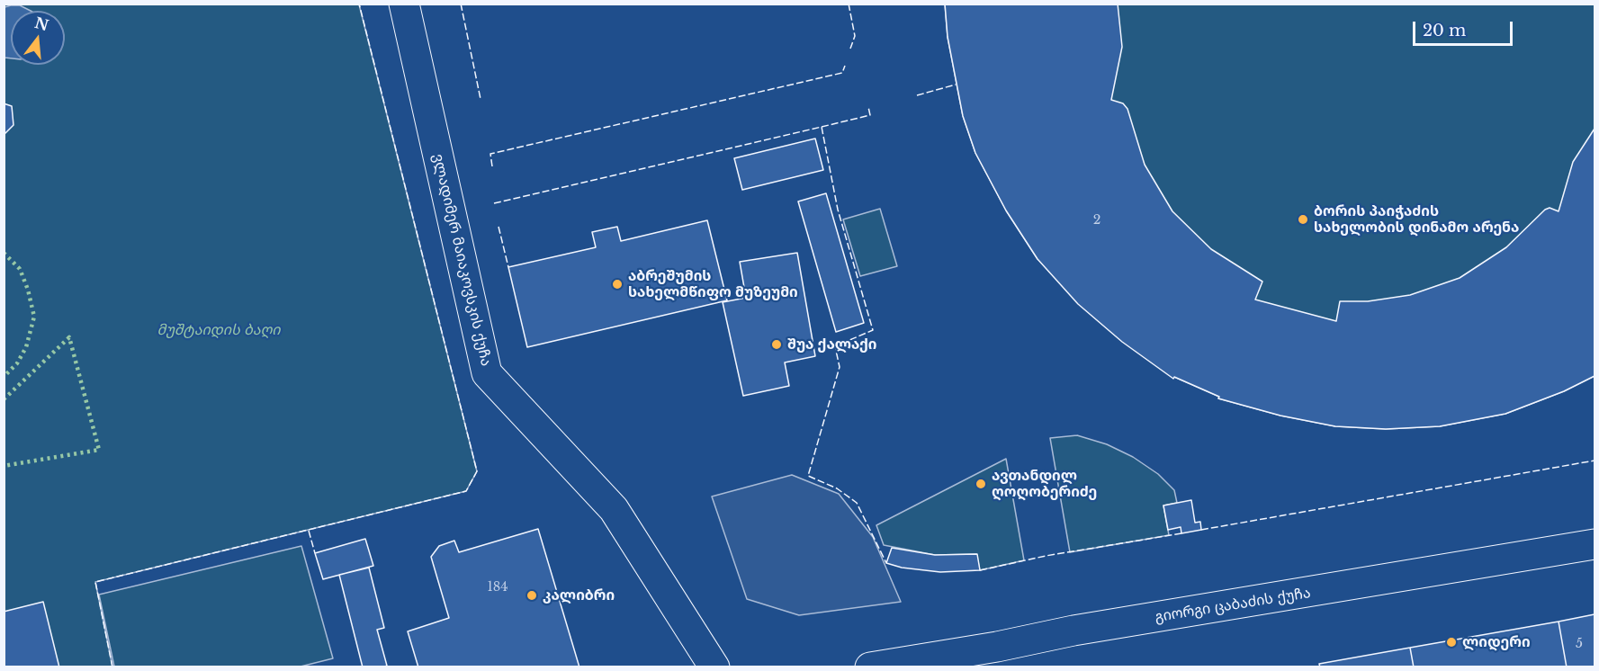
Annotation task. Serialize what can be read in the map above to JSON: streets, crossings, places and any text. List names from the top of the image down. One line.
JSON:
{"streets":{"street":["ვლადიმერ მაიაკოვსკის ქუჩა","გიორგი ცაბაძის ქუჩა"]},"parks":["მუშტაიდის ბაღი"],"places":["ბორის პაიჭაძის სახელობის დინამო არენა","აბრეშუმის სახელმწიფო მუზეუმი","შუა ქალაქი","ავთანდილ ღოღობერიძე","კალიბრი","ლიდერი"],"house_numbers":["2","184","5"],"scale_bar":"20 m","north":"top"}
